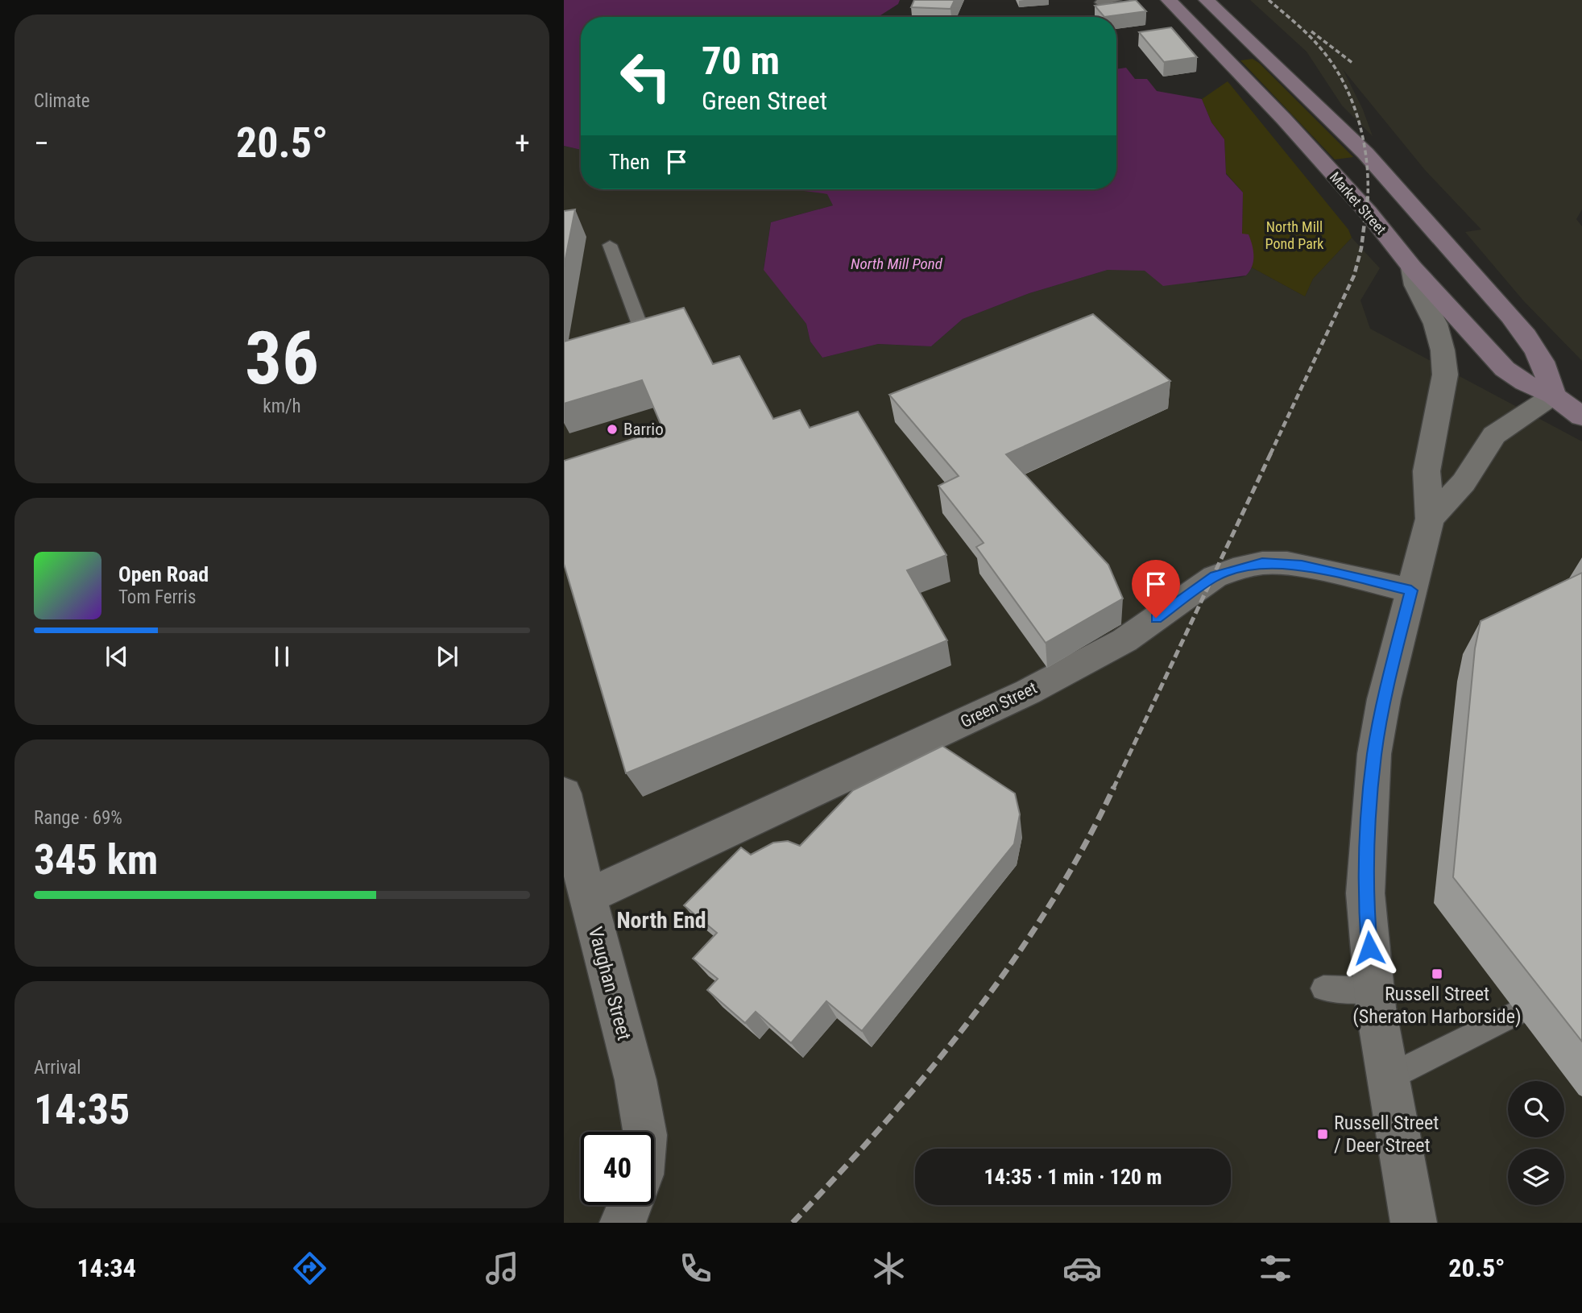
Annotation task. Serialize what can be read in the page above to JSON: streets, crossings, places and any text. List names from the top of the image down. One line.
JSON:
{"streets":{"main road":["Market Street"],"street":["Green Street","Vaughan Street"]},"crossings":[["Green Street","Vaughan Street"]],"districts":["North End"],"water":["North Mill Pond"],"parks":["North Mill Pond Park"],"places":{"other":["Barrio"],"transit":["Russell Street (Sheraton Harborside)","Russell Street / Deer Street"]},"page":{"tile":["Climate",["36","km/h"],["Range · 69%","345 km"],["Arrival","14:35"]],"turn":["70 m","Green Street"],"heat":["−","20.5°","+"],"then":"Then","song":["Open Road","Tom Ferris"],"limit":"40","trip":"14:35 · 1 min · 120 m","tabs":["14:34","20.5°"]}}
